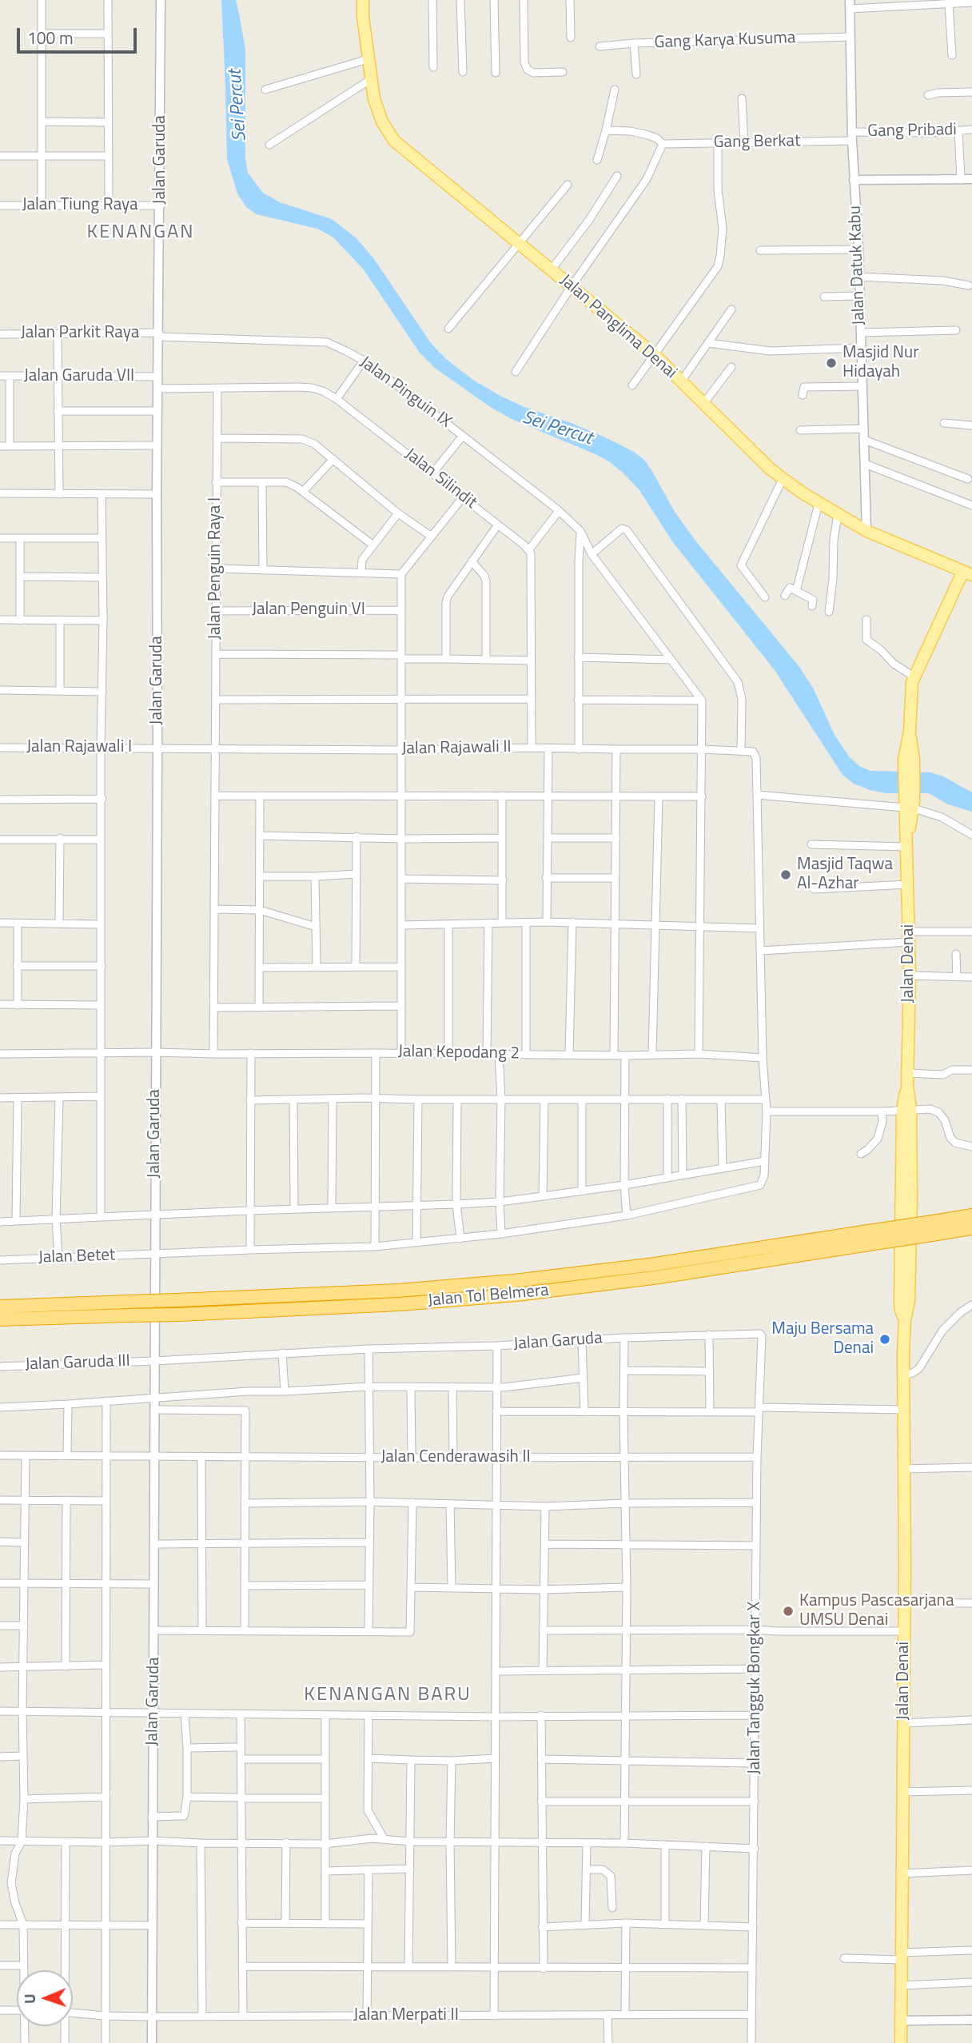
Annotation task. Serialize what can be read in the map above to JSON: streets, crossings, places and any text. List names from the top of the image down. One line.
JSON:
{"streets":{"highway":["Jalan Tol Belmera"],"main road":["Jalan Panglima Denai","Jalan Denai"],"street":["Gang Karya Kusuma","Gang Pribadi","Gang Berkat","Jalan Garuda","Jalan Tiung Raya","Jalan Datuk Kabu","Jalan Parkit Raya","Jalan Garuda VII","Jalan Pinguin IX","Jalan Silindit","Jalan Penguin Raya I","Jalan Penguin VI","Jalan Rajawali I","Jalan Rajawali II","Jalan Kepodang 2","Jalan Betet","Jalan Garuda III","Jalan Cenderawasih II","Jalan Tangguk Bongkar X","Jalan Merpati II"]},"crossings":[["Gang Karya Kusuma","Jalan Datuk Kabu"],["Gang Pribadi","Gang Berkat"],["Gang Pribadi","Jalan Datuk Kabu"],["Gang Berkat","Jalan Datuk Kabu"],["Jalan Garuda","Jalan Tiung Raya"],["Jalan Garuda","Jalan Parkit Raya"],["Jalan Garuda","Jalan Garuda VII"],["Jalan Garuda","Jalan Pinguin IX"],["Jalan Garuda","Jalan Silindit"],["Jalan Garuda","Jalan Rajawali I"],["Jalan Garuda","Jalan Rajawali II"],["Jalan Garuda","Jalan Kepodang 2"],["Jalan Garuda","Jalan Betet"],["Jalan Garuda","Jalan Garuda III"],["Jalan Garuda","Jalan Cenderawasih II"],["Jalan Garuda","Jalan Tangguk Bongkar X"],["Jalan Garuda","Jalan Merpati II"],["Jalan Datuk Kabu","Jalan Panglima Denai"],["Jalan Panglima Denai","Jalan Denai"],["Jalan Parkit Raya","Jalan Pinguin IX"],["Jalan Silindit","Jalan Penguin Raya I"],["Jalan Penguin Raya I","Jalan Penguin VI"],["Jalan Penguin Raya I","Jalan Rajawali II"],["Jalan Penguin Raya I","Jalan Kepodang 2"],["Jalan Rajawali I","Jalan Rajawali II"],["Jalan Rajawali II","Jalan Betet"],["Jalan Kepodang 2","Jalan Betet"],["Jalan Cenderawasih II","Jalan Tangguk Bongkar X"],["Jalan Tangguk Bongkar X","Jalan Merpati II"]],"districts":["KENANGAN","KENANGAN BARU"],"water":["Sei Percut"],"places":["Masjid Nur Hidayah","Masjid Taqwa Al-Azhar","Maju Bersama Denai","Kampus Pascasarjana UMSU Denai"],"scale_bar":"100 m","north":"left"}
